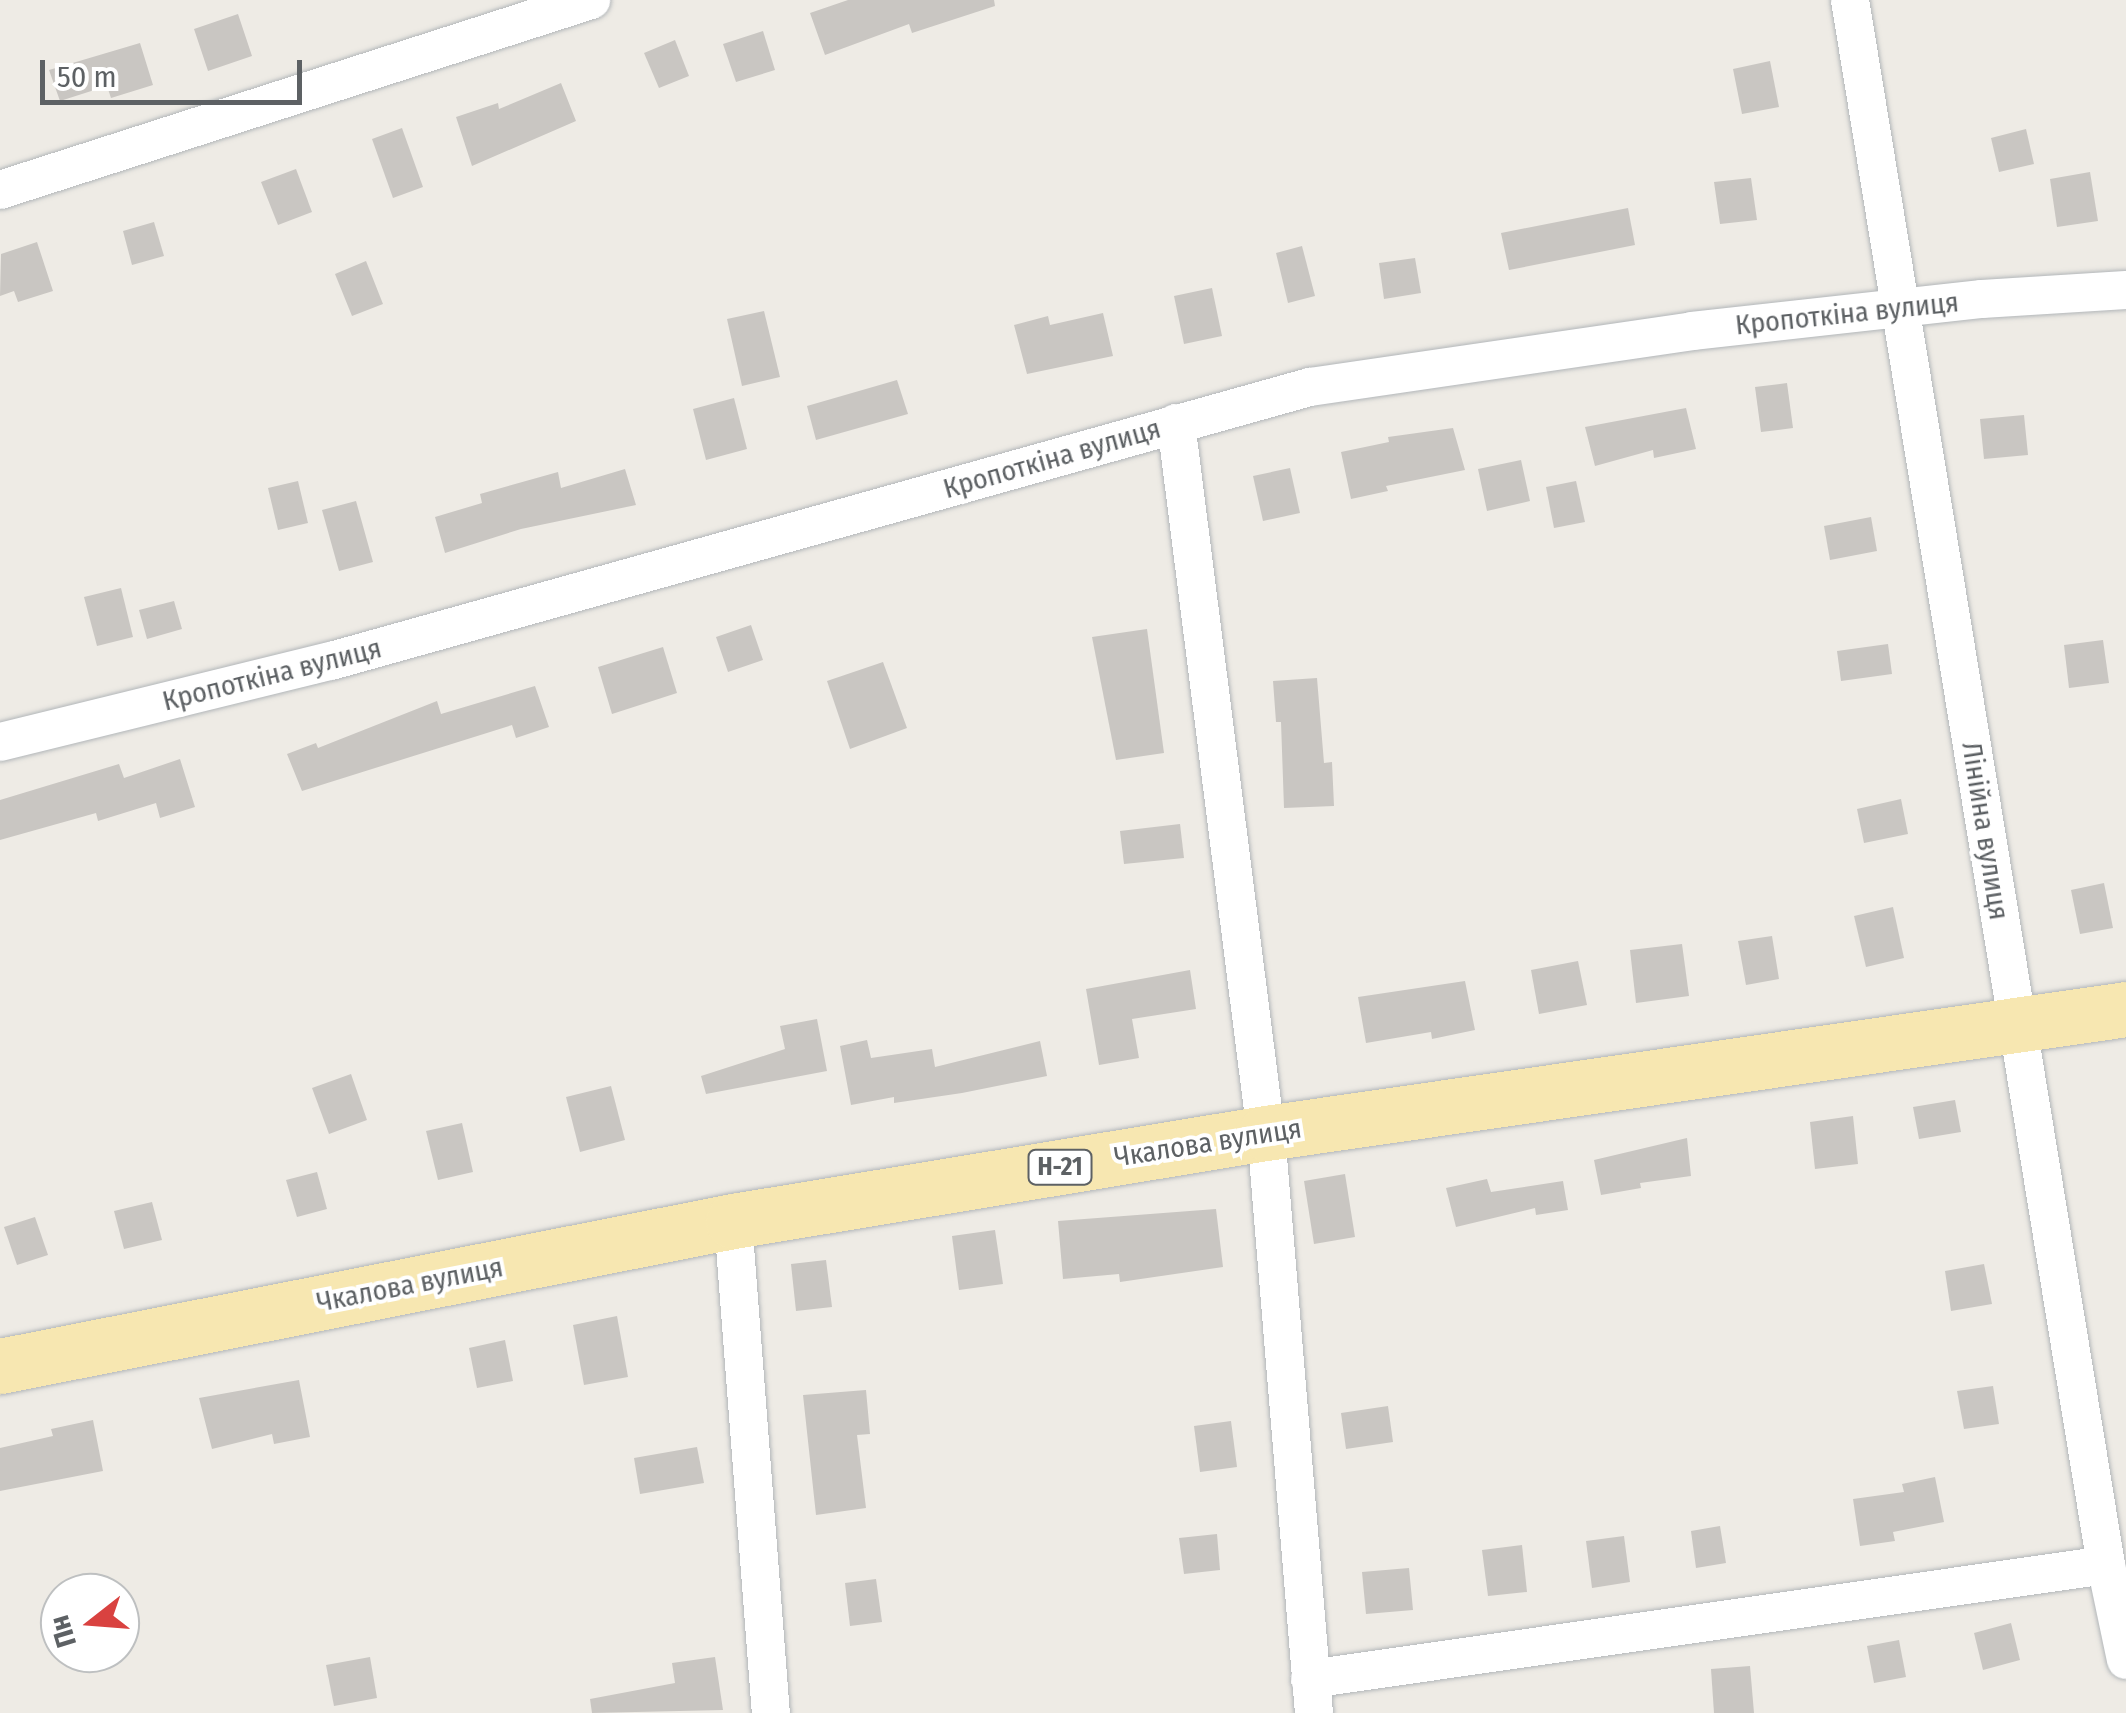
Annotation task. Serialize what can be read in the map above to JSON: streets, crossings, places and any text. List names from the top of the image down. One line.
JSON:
{"streets":{"main road":["Чкалова вулиця","Н-21"],"street":["Кропоткіна вулиця","Лінійна вулиця"]},"crossings":[["Кропоткіна вулиця","Лінійна вулиця"],["Лінійна вулиця","Чкалова вулиця"]],"scale_bar":"50 m","north":"left"}
